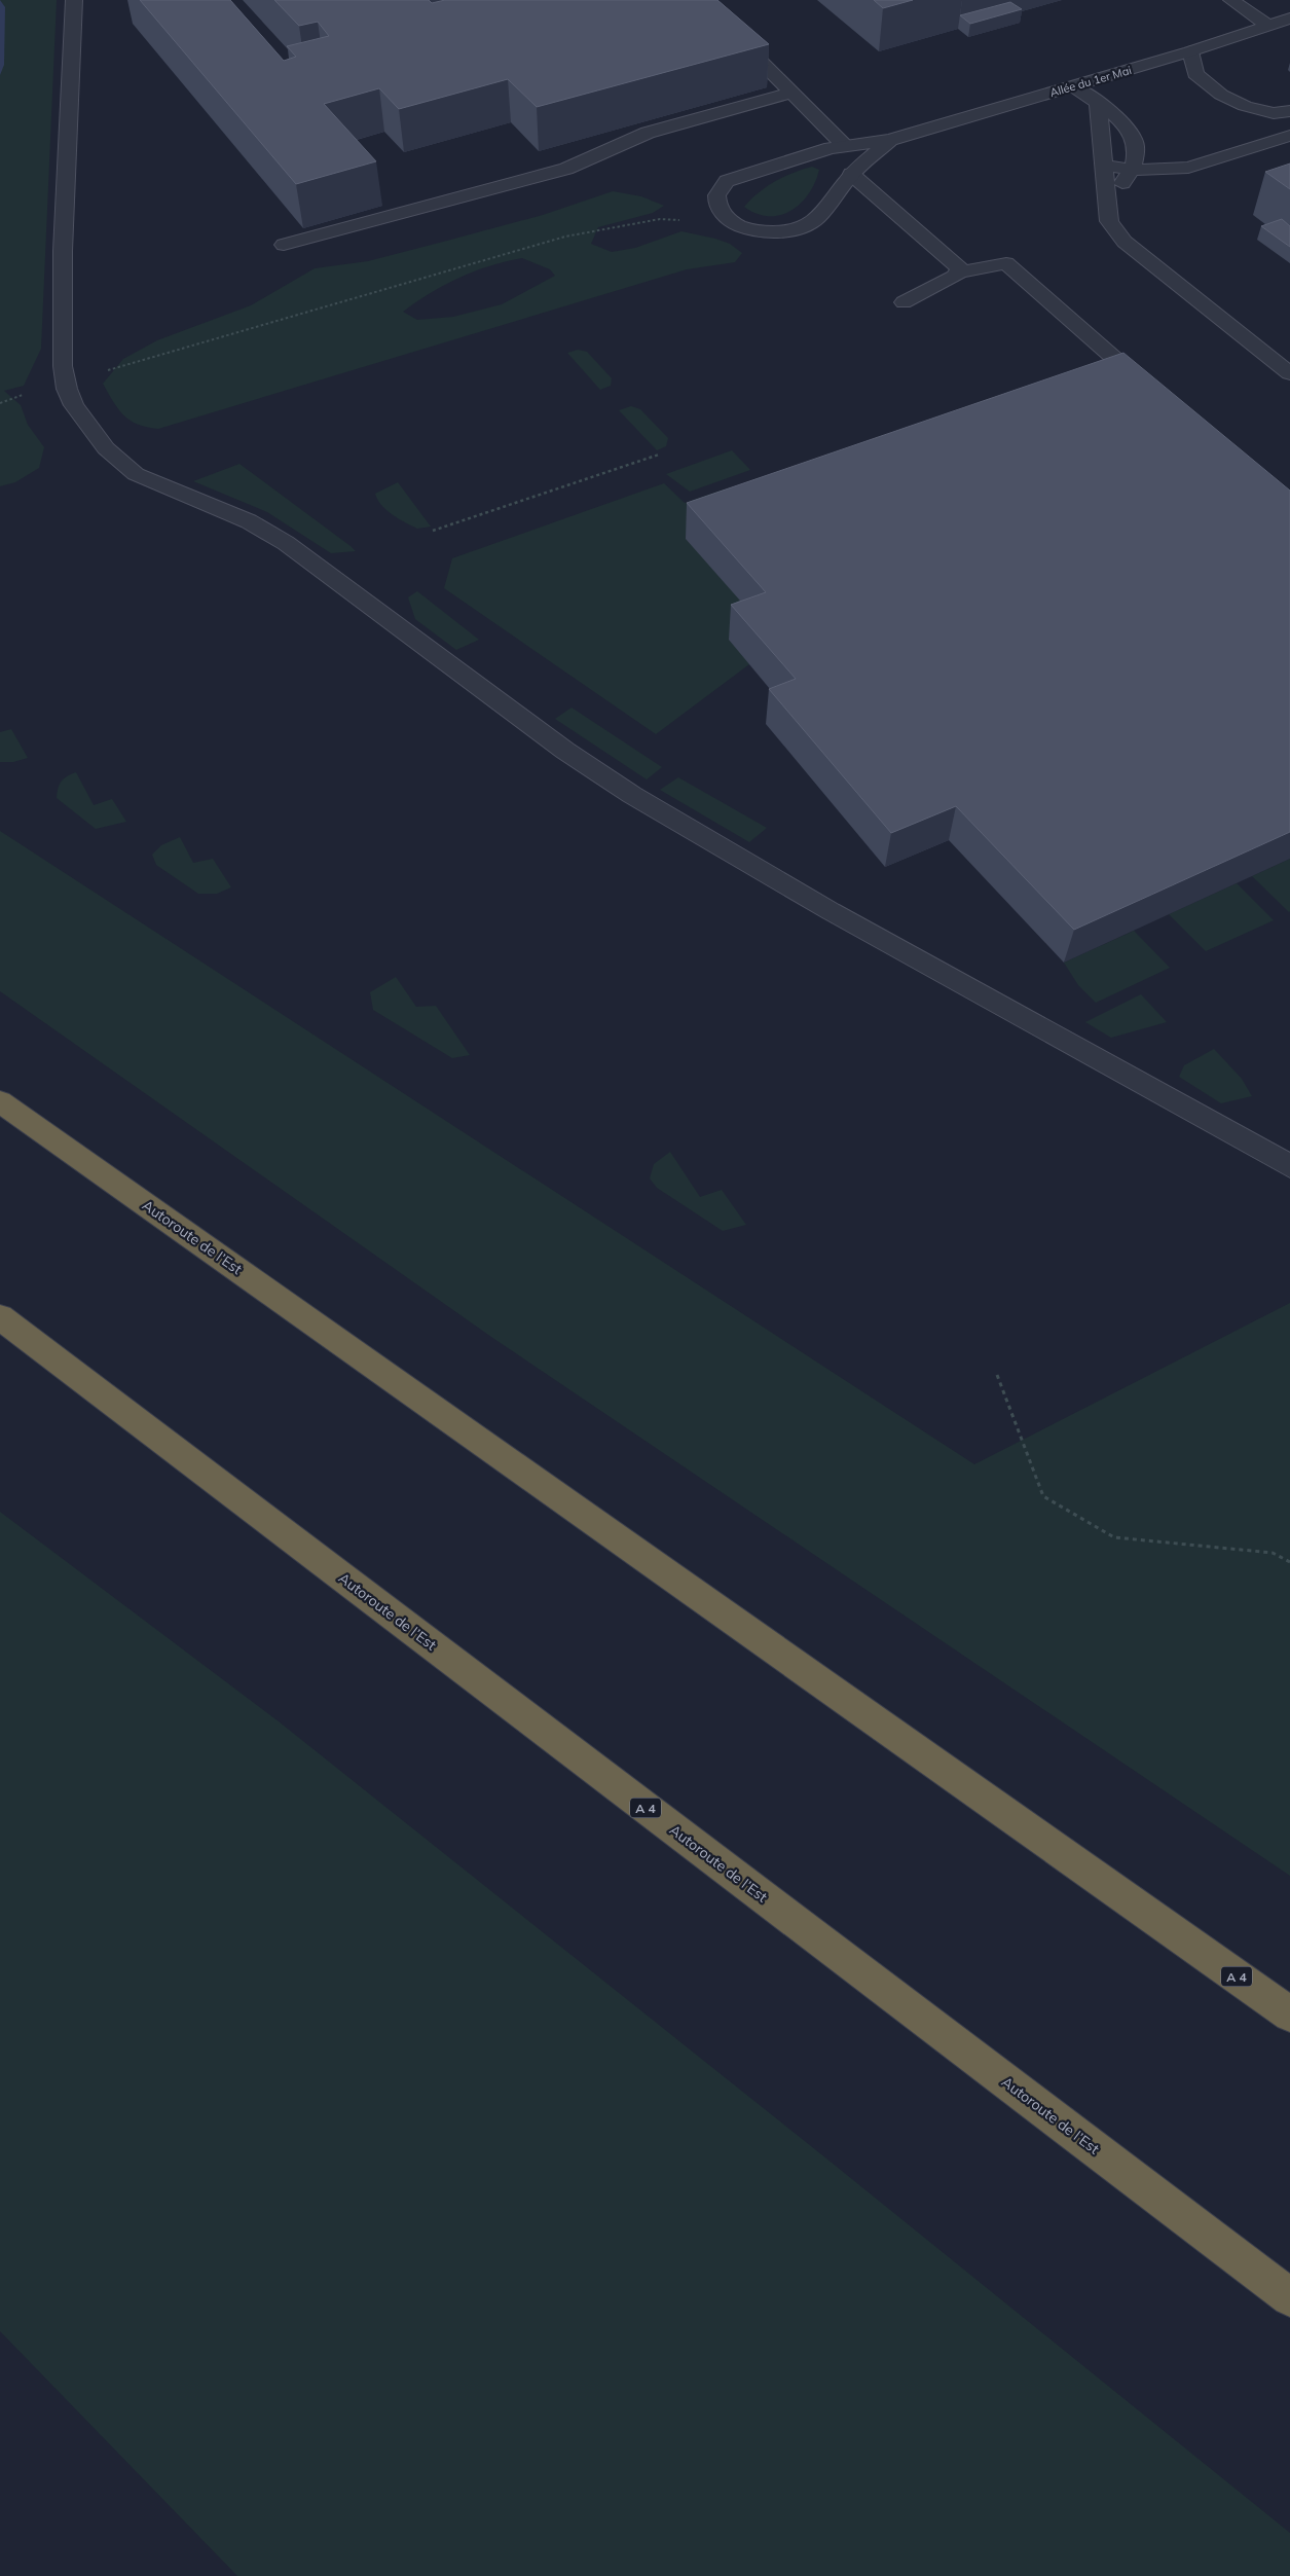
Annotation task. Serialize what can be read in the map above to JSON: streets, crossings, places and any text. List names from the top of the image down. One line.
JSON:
{"streets":{"highway":["Autoroute de l’Est","A 4"],"street":["Allée du 1er Mai"]}}
